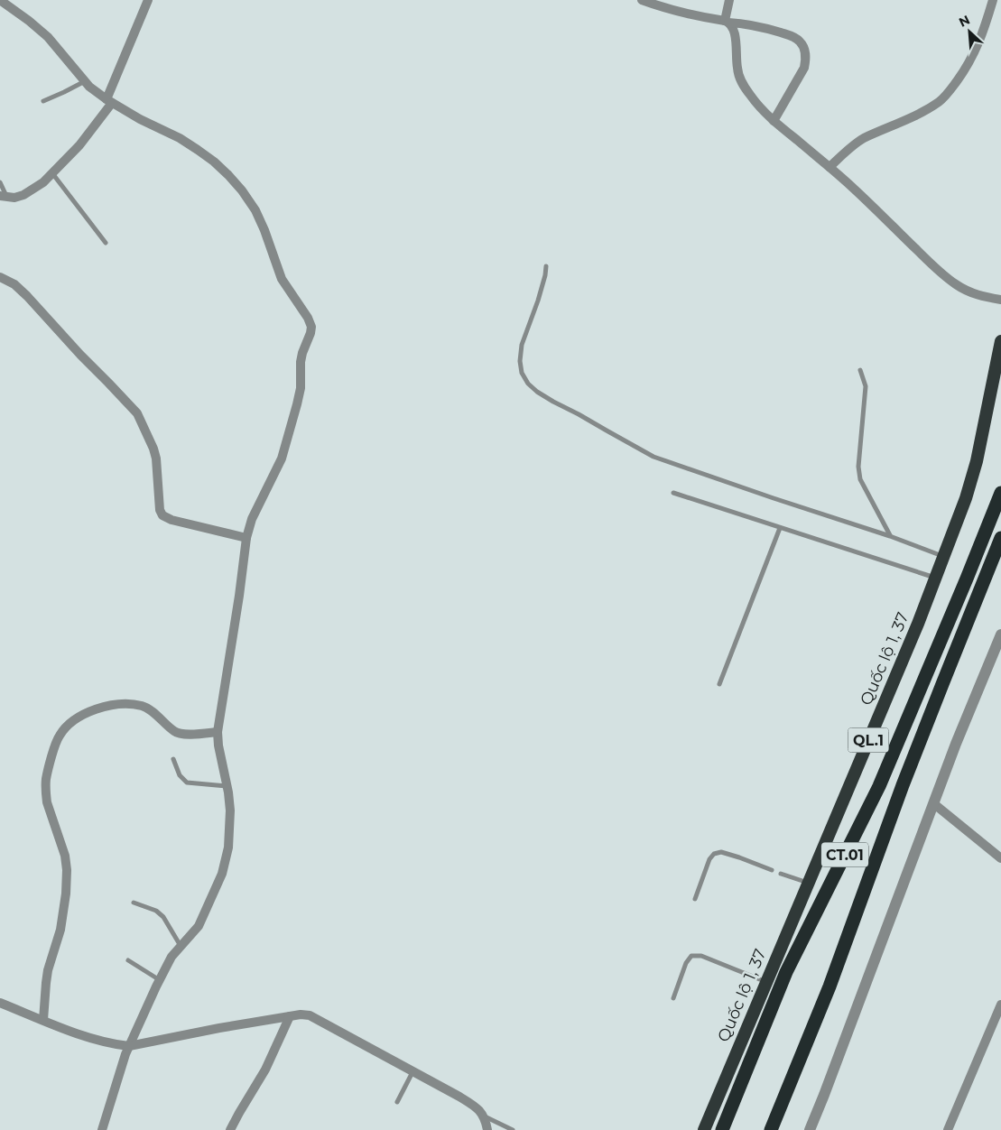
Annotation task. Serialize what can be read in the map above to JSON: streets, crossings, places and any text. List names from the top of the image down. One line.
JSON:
{"streets":{"highway":["Quốc lộ 1, 37","QL.1","CT.01"]},"north":"top left"}
